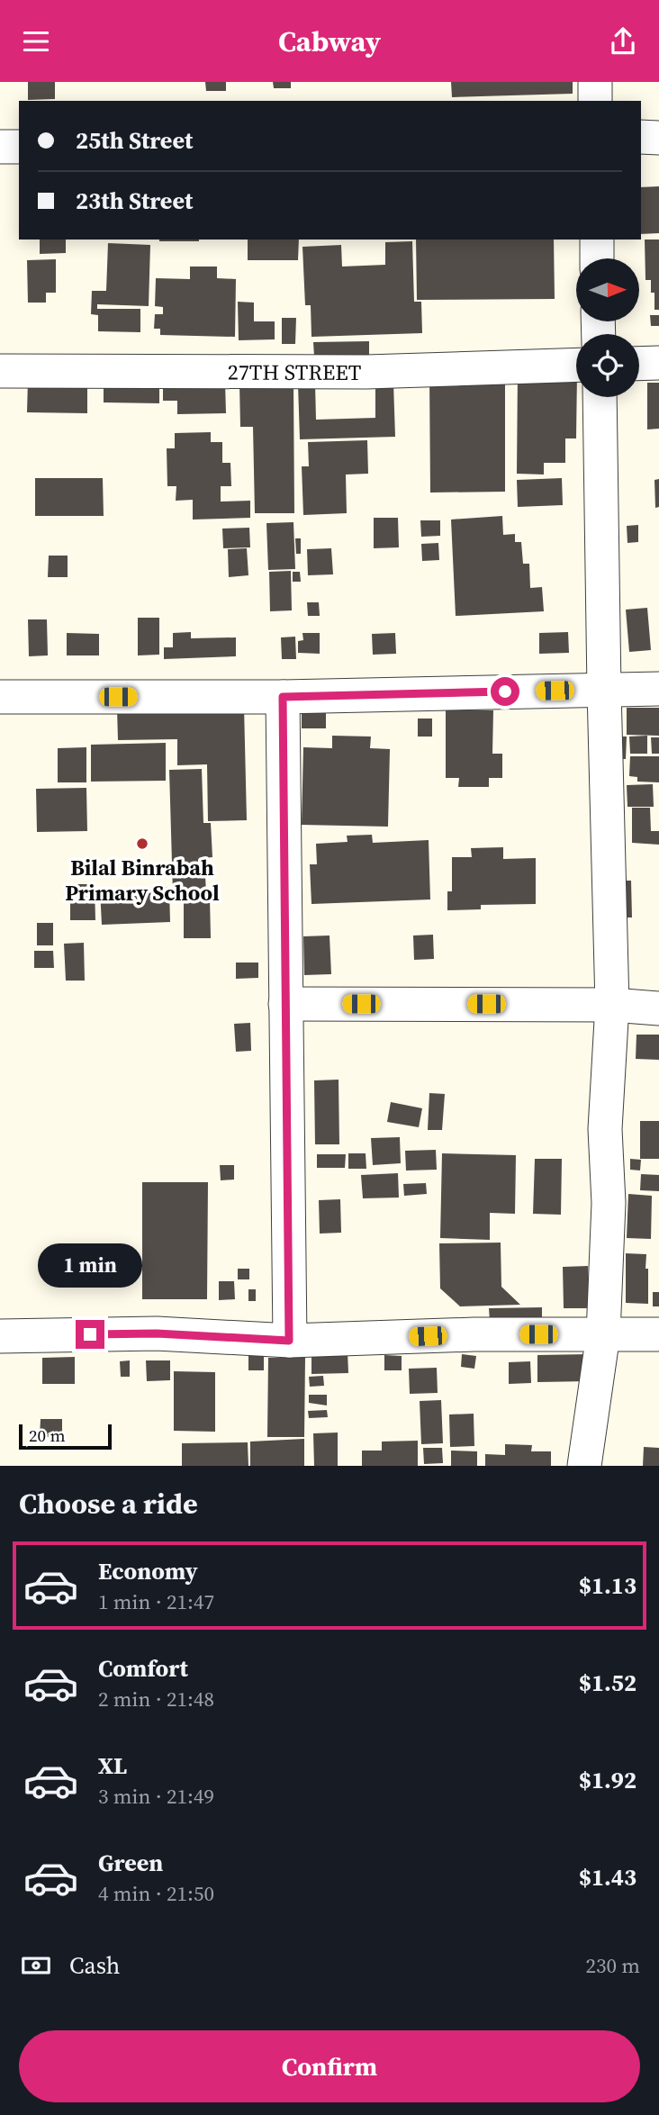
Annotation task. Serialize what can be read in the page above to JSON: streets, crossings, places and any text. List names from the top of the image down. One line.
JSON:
{"streets":{"street":["27TH STREET"]},"places":["Bilal Binrabah Primary School"],"scale_bar":"20 m","north":"right","page":{"header":"Cabway","banner":["25th Street","23th Street"],"bubble":"1 min","scale":"20 m","heading":"Choose a ride","list":[{"name":"Economy","note":"1 min · 21:47","value":"$1.13"},{"name":"Comfort","note":"2 min · 21:48","value":"$1.52"},{"name":"XL","note":"3 min · 21:49","value":"$1.92"},{"name":"Green","note":"4 min · 21:50","value":"$1.43"}],"pay":["Cash","230 m"],"buttons":"Confirm"}}
